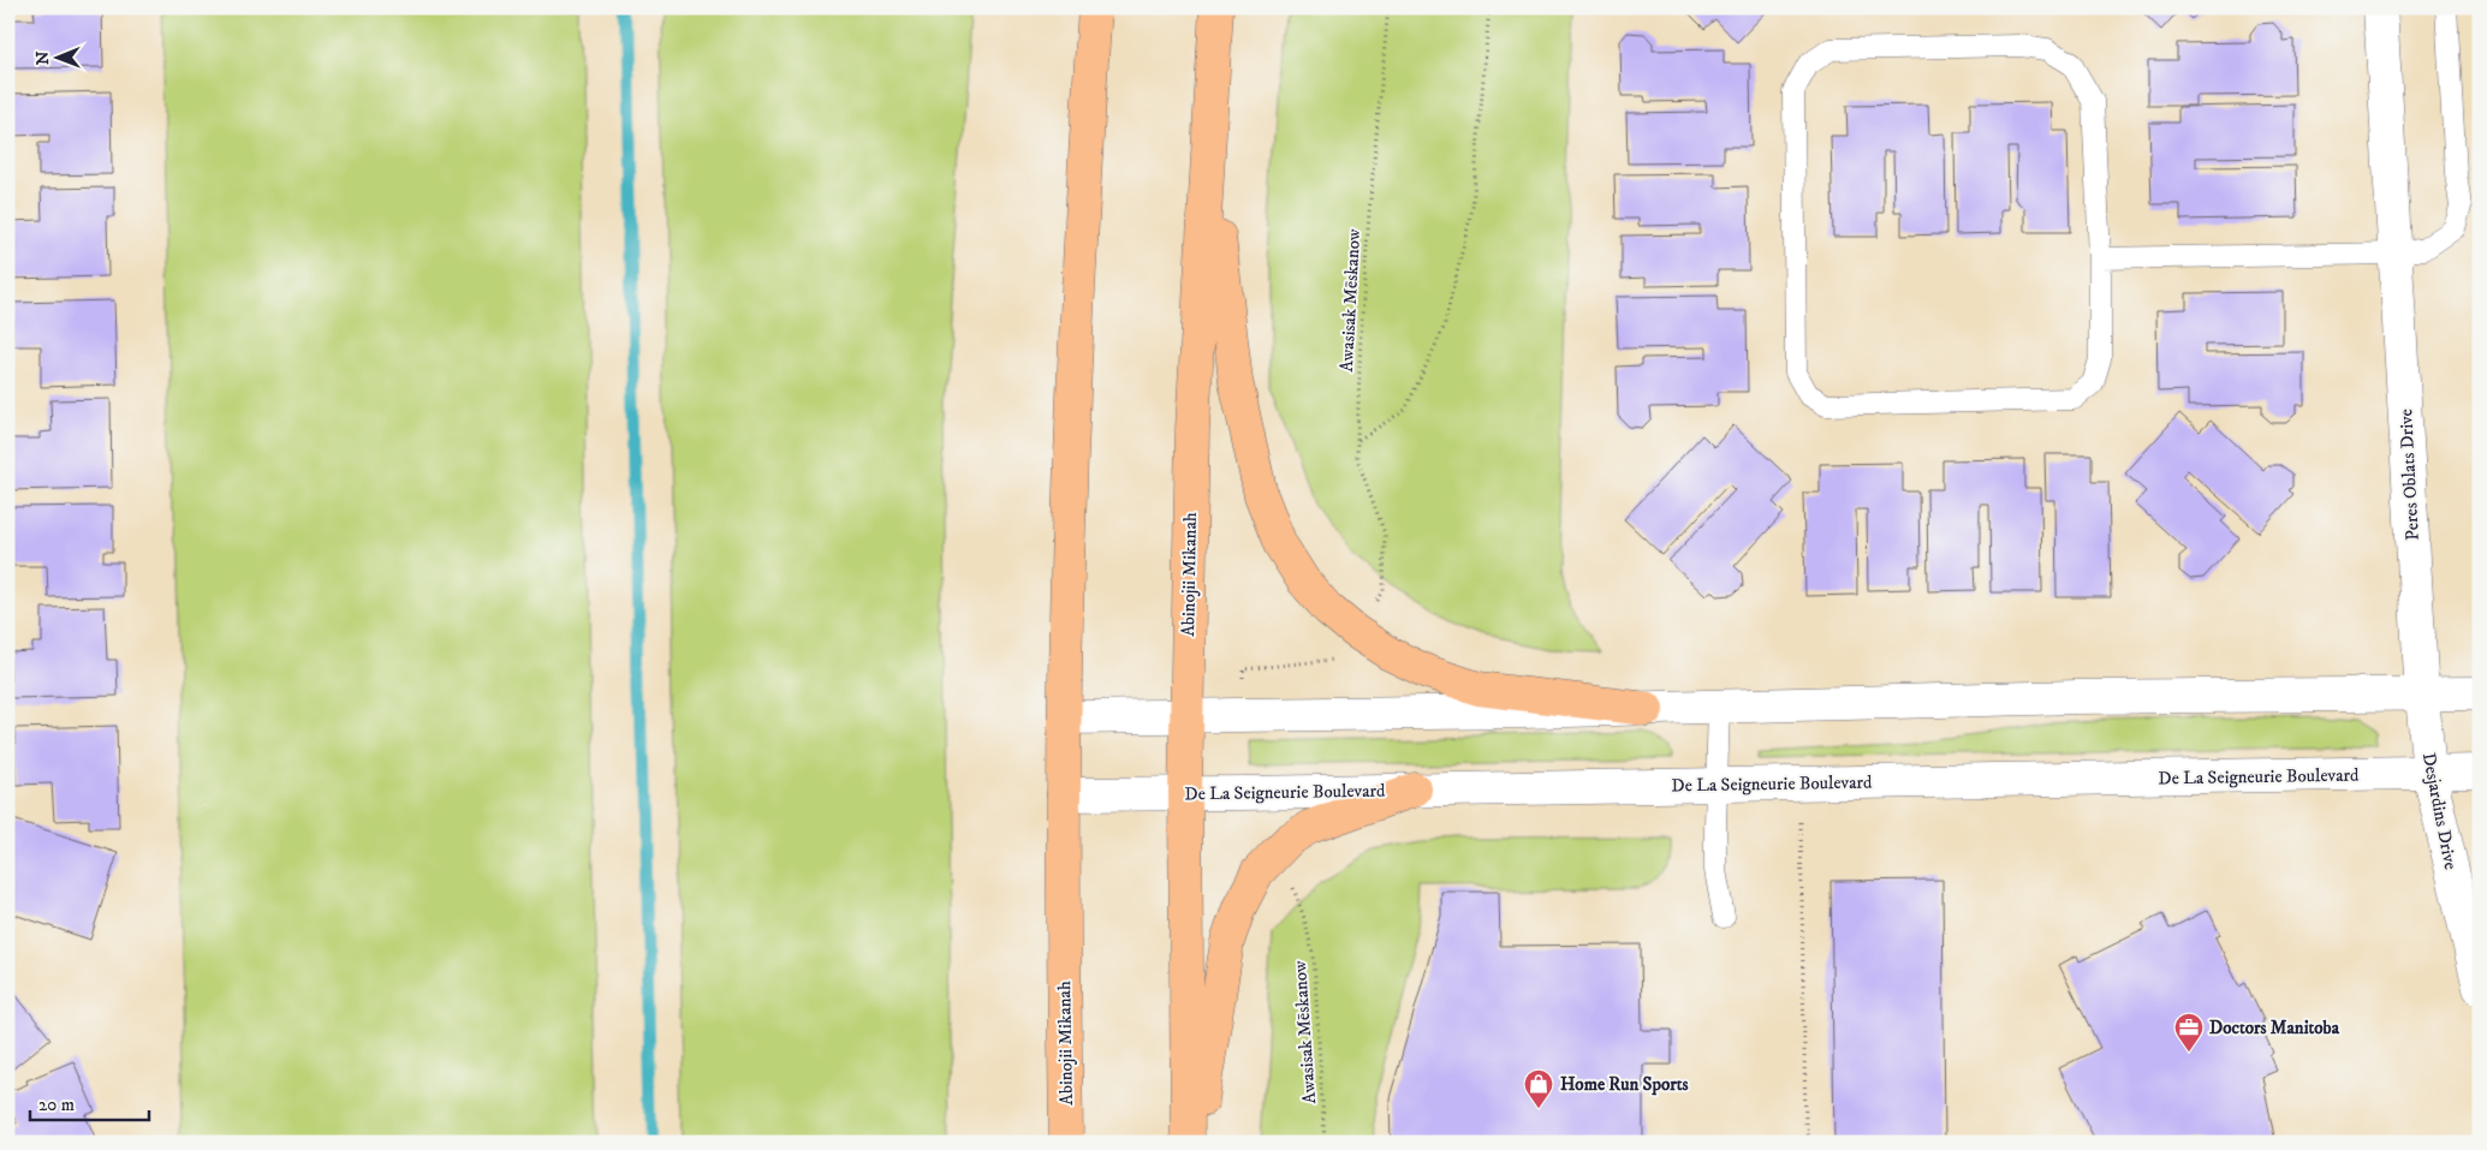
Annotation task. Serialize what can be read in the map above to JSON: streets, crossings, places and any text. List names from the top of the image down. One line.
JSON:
{"streets":{"main road":["Abinojii Mikanah"],"street":["Peres Oblats Drive","De La Seigneurie Boulevard","Desjardins Drive"],"path":["Awasisak Mēskanow"]},"crossings":[["Peres Oblats Drive","Desjardins Drive"],["Abinojii Mikanah","De La Seigneurie Boulevard"],["De La Seigneurie Boulevard","Desjardins Drive"]],"places":{"office":["Doctors Manitoba"],"shop":["Home Run Sports"]},"scale_bar":"20 m","north":"left"}
